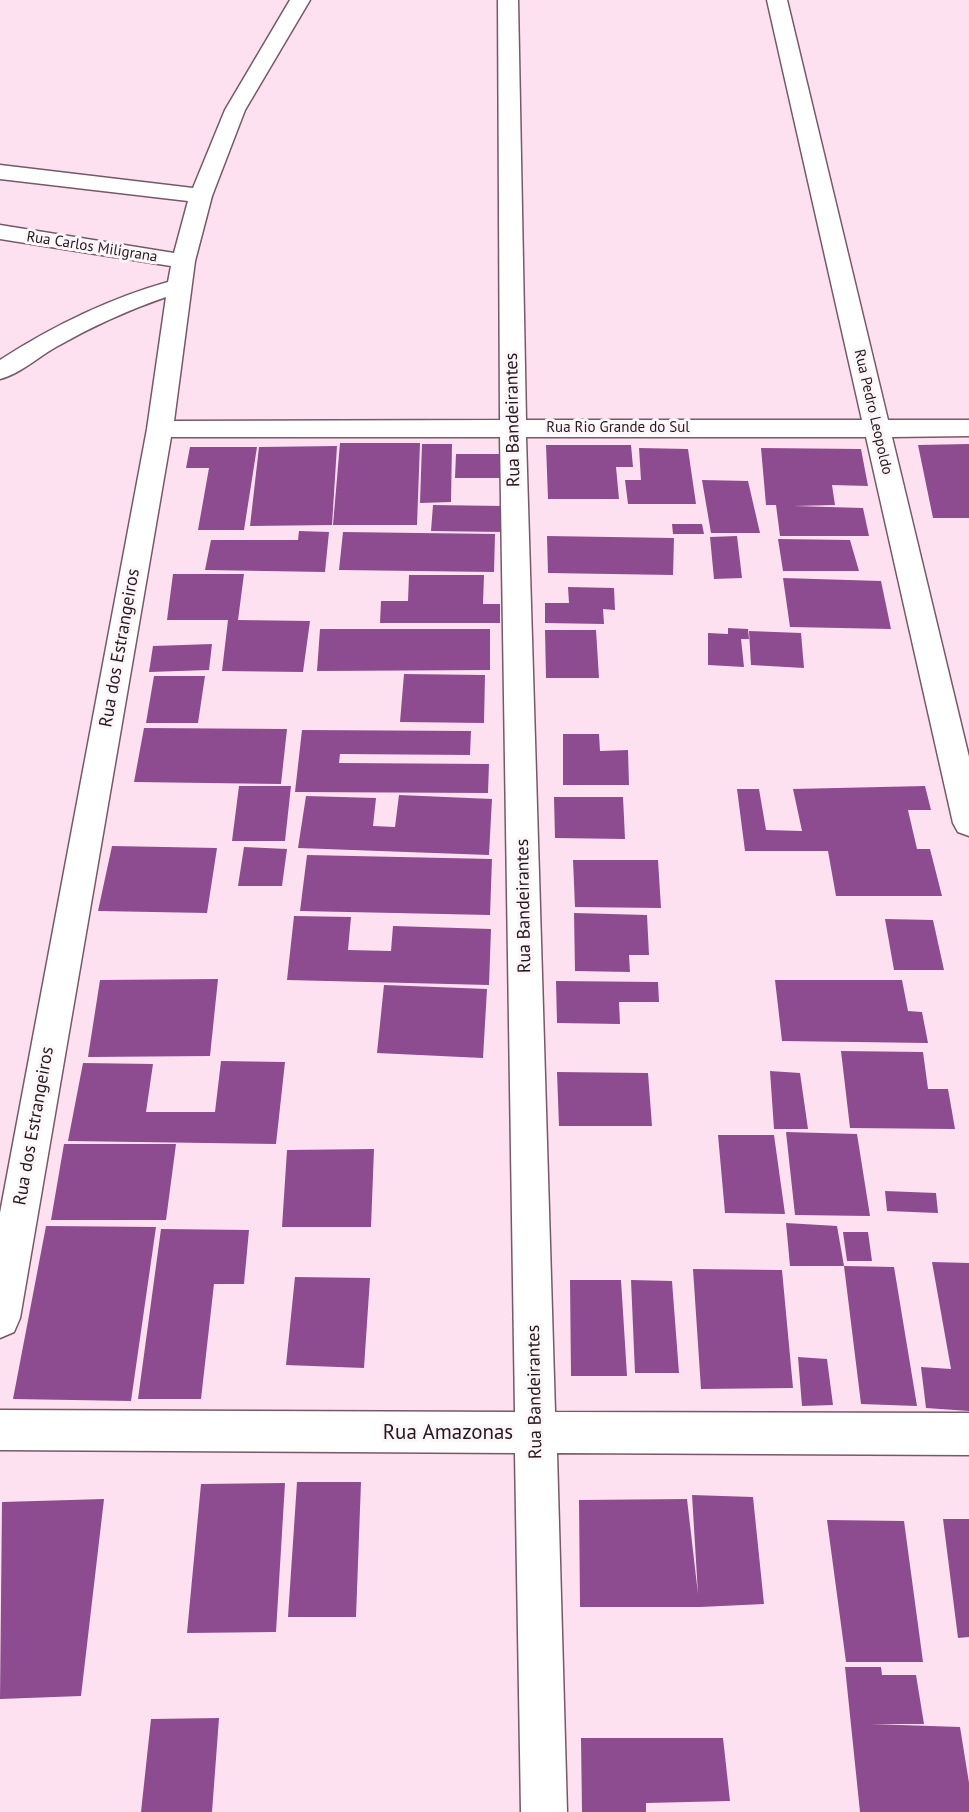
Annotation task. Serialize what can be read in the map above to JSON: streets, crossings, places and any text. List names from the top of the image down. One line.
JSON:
{"streets":{"street":["Rua Carlos Miligrana","Rua Pedro Leopoldo","Rua Bandeirantes","Rua Rio Grande do Sul","Rua dos Estrangeiros","Rua Amazonas"]},"crossings":[["Rua Carlos Miligrana","Rua dos Estrangeiros"],["Rua Pedro Leopoldo","Rua Rio Grande do Sul"],["Rua Bandeirantes","Rua Rio Grande do Sul"],["Rua Bandeirantes","Rua Amazonas"],["Rua Rio Grande do Sul","Rua dos Estrangeiros"]]}
